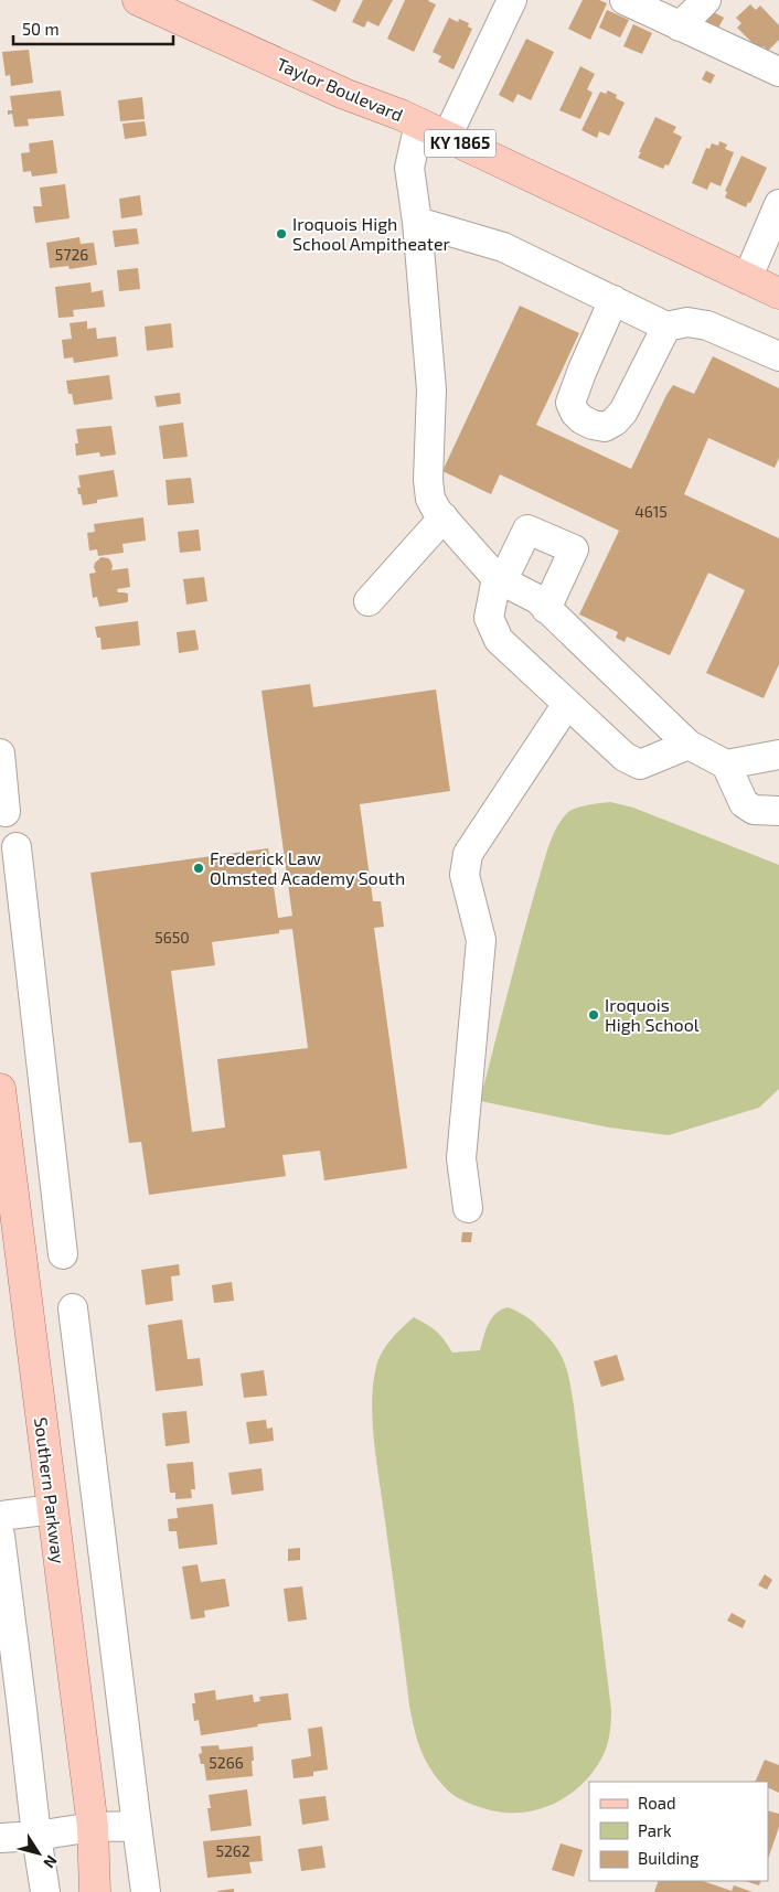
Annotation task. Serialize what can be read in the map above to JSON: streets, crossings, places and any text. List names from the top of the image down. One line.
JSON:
{"streets":{"main road":["Taylor Boulevard","KY 1865","Southern Parkway"]},"places":["Iroquois High School Ampitheater","Frederick Law Olmsted Academy South","Iroquois High School"],"house_numbers":["5726","4615","5650","5266","5262"],"legend":["Road","Park","Building"],"scale_bar":"50 m","north":"bottom right"}
